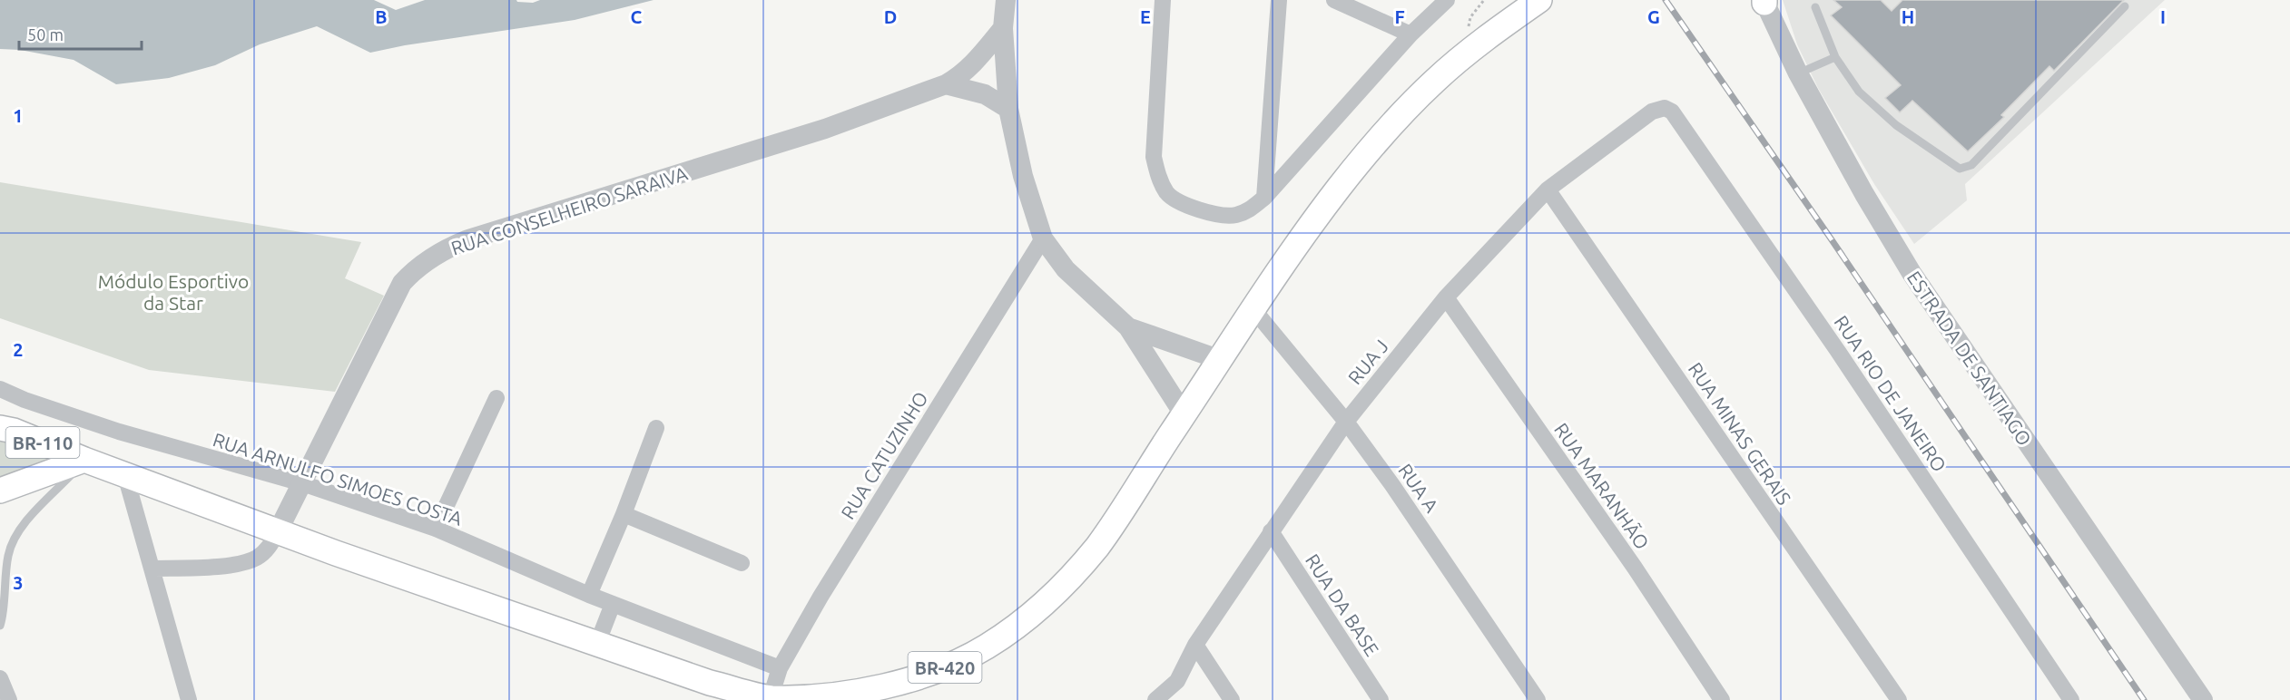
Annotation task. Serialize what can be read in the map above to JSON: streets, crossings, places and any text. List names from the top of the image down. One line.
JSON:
{"streets":{"main road":["BR-110","BR-420"],"street":["RUA CONSELHEIRO SARAIVA","ESTRADA DE SANTIAGO","RUA J","RUA RIO DE JANEIRO","RUA MINAS GERAIS","RUA CATUZINHO","RUA ARNULFO SIMOES COSTA","RUA MARANHÃO","RUA A","RUA DA BASE"]},"crossings":[["RUA CONSELHEIRO SARAIVA","RUA ARNULFO SIMOES COSTA"],["RUA CONSELHEIRO SARAIVA","BR-420"],["RUA J","RUA RIO DE JANEIRO"],["RUA J","RUA MINAS GERAIS"],["RUA J","RUA MARANHÃO"],["RUA J","RUA A"],["RUA J","RUA DA BASE"],["BR-110","BR-420"],["RUA CATUZINHO","RUA ARNULFO SIMOES COSTA"],["RUA CATUZINHO","BR-420"],["RUA A","BR-420"]],"parks":["Módulo Esportivo da Star"],"scale_bar":"50 m","grid":{"columns":["B","C","D","E","F","G","H","I"],"rows":["1","2","3"]}}
